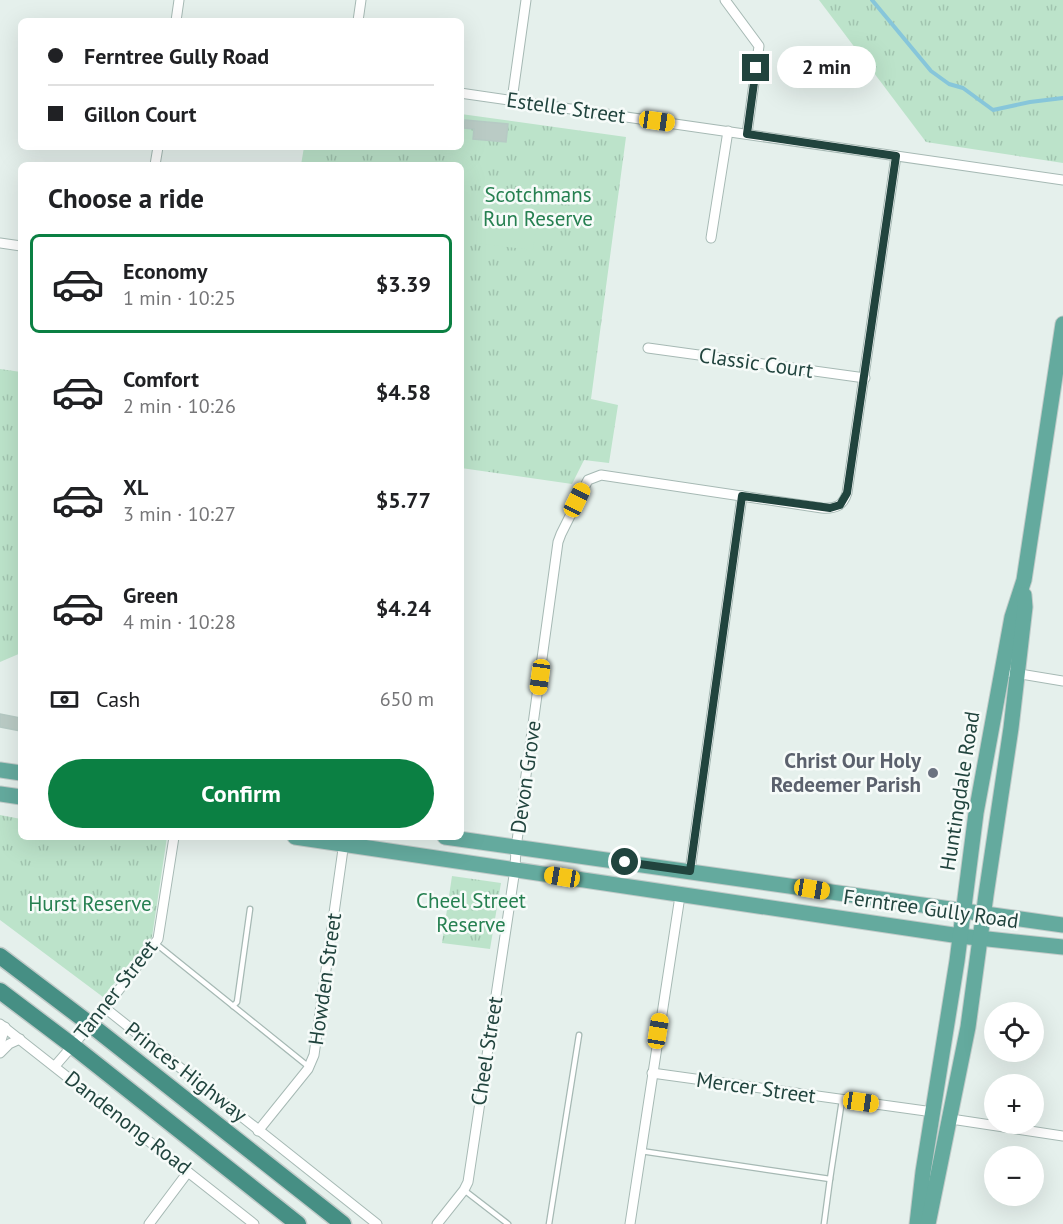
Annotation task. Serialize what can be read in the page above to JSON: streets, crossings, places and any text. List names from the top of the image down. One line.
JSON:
{"streets":{"highway":["Princes Highway"],"main road":["Huntingdale Road","Ferntree Gully Road"],"street":["Estelle Street","Classic Court","Devon Grove","Howden Street","Tanner Street","Cheel Street","Mercer Street","Dandenong Road"]},"crossings":[["Devon Grove","Ferntree Gully Road"],["Devon Grove","Cheel Street"],["Huntingdale Road","Ferntree Gully Road"],["Huntingdale Road","Mercer Street"],["Ferntree Gully Road","Howden Street"],["Ferntree Gully Road","Cheel Street"],["Tanner Street","Princes Highway"],["Tanner Street","Dandenong Road"]],"parks":["Scotchmans Run Reserve","Cheel Street Reserve","Hurst Reserve"],"places":["Christ Our Holy Redeemer Parish"],"page":{"banner":["Ferntree Gully Road","Gillon Court"],"bubble":"2 min","heading":"Choose a ride","list":[{"name":"Economy","note":"1 min · 10:25","value":"$3.39"},{"name":"Comfort","note":"2 min · 10:26","value":"$4.58"},{"name":"XL","note":"3 min · 10:27","value":"$5.77"},{"name":"Green","note":"4 min · 10:28","value":"$4.24"}],"pay":["Cash","650 m"],"buttons":"Confirm","map_buttons":["+","−"]}}
